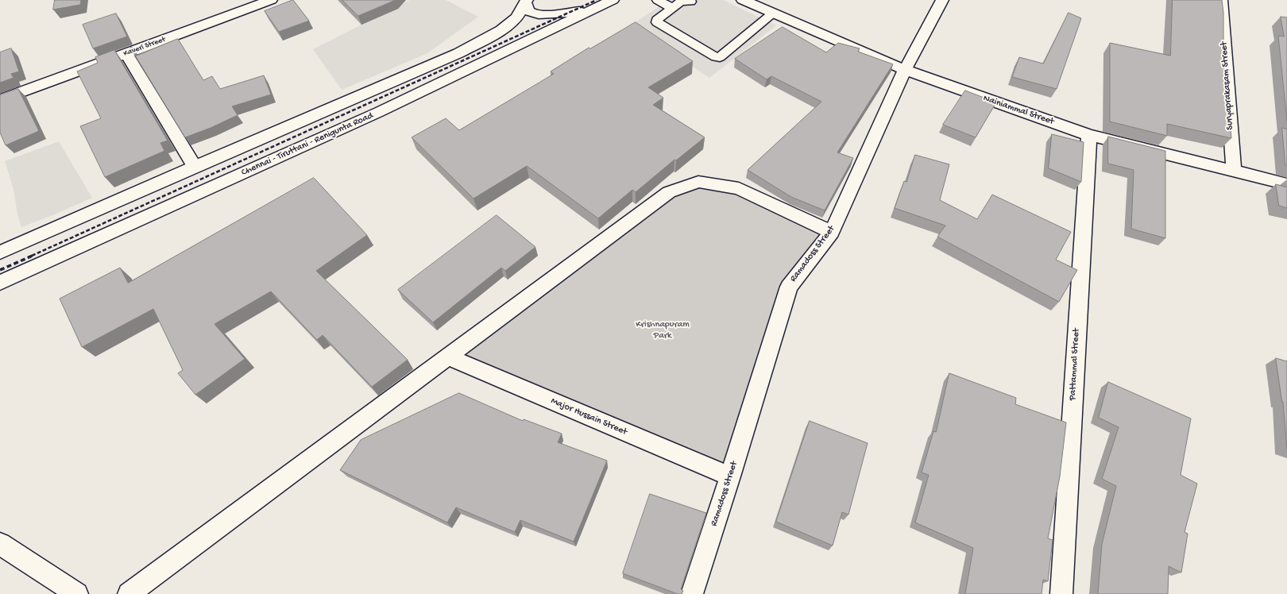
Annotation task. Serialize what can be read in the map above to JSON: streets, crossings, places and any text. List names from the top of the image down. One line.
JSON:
{"streets":{"main road":["Kaveri Street","Suryaprakasam Street","Nainiammal Street","Chennai - Tiruttani - Renigunta Road","Ramadoss Street","Pattammal Street","Major Hussain Street"]},"crossings":[["Suryaprakasam Street","Nainiammal Street"],["Nainiammal Street","Ramadoss Street"],["Nainiammal Street","Pattammal Street"],["Ramadoss Street","Major Hussain Street"]],"parks":["Krishnapuram Park"]}
